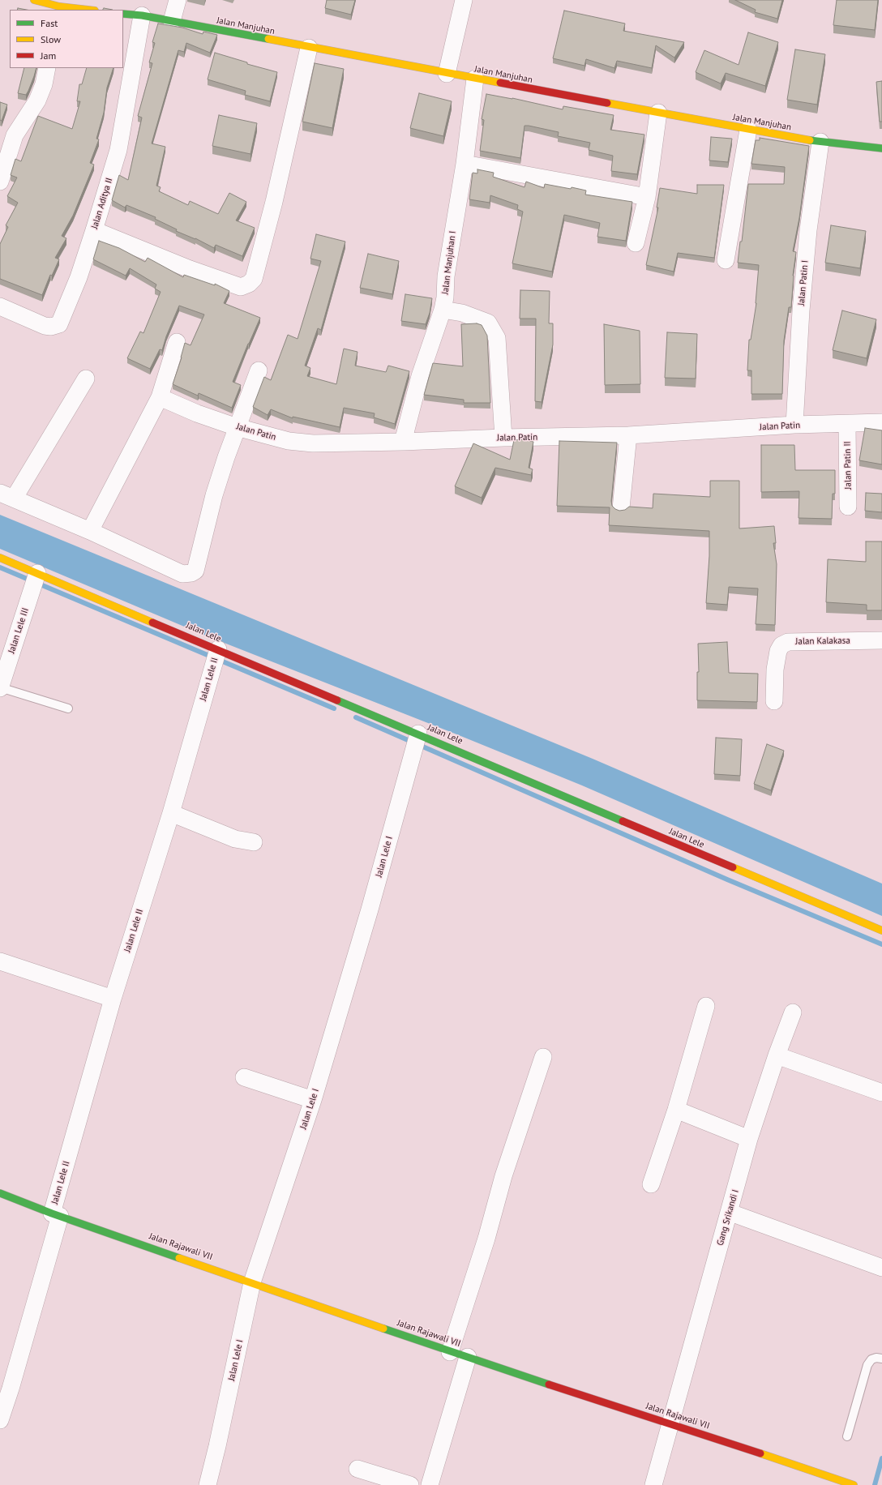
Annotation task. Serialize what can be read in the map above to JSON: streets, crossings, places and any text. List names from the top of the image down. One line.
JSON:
{"streets":{"street":["Jalan Manjuhan","Jalan Aditya II","Jalan Manjuhan I","Jalan Patin I","Jalan Patin","Jalan Patin II","Jalan Lele III","Jalan Lele","Jalan Kalakasa","Jalan Lele II","Jalan Lele I","Gang Srikandi I","Jalan Rajawali VII"]},"crossings":[["Jalan Manjuhan","Jalan Aditya II"],["Jalan Manjuhan","Jalan Manjuhan I"],["Jalan Manjuhan","Jalan Patin I"],["Jalan Manjuhan I","Jalan Patin"],["Jalan Patin I","Jalan Patin"],["Jalan Patin","Jalan Patin II"],["Jalan Lele III","Jalan Lele"],["Jalan Lele","Jalan Lele II"],["Jalan Lele","Jalan Lele I"],["Jalan Lele II","Jalan Rajawali VII"],["Jalan Lele I","Jalan Rajawali VII"],["Gang Srikandi I","Jalan Rajawali VII"]],"legend":["Fast","Slow","Jam"]}
